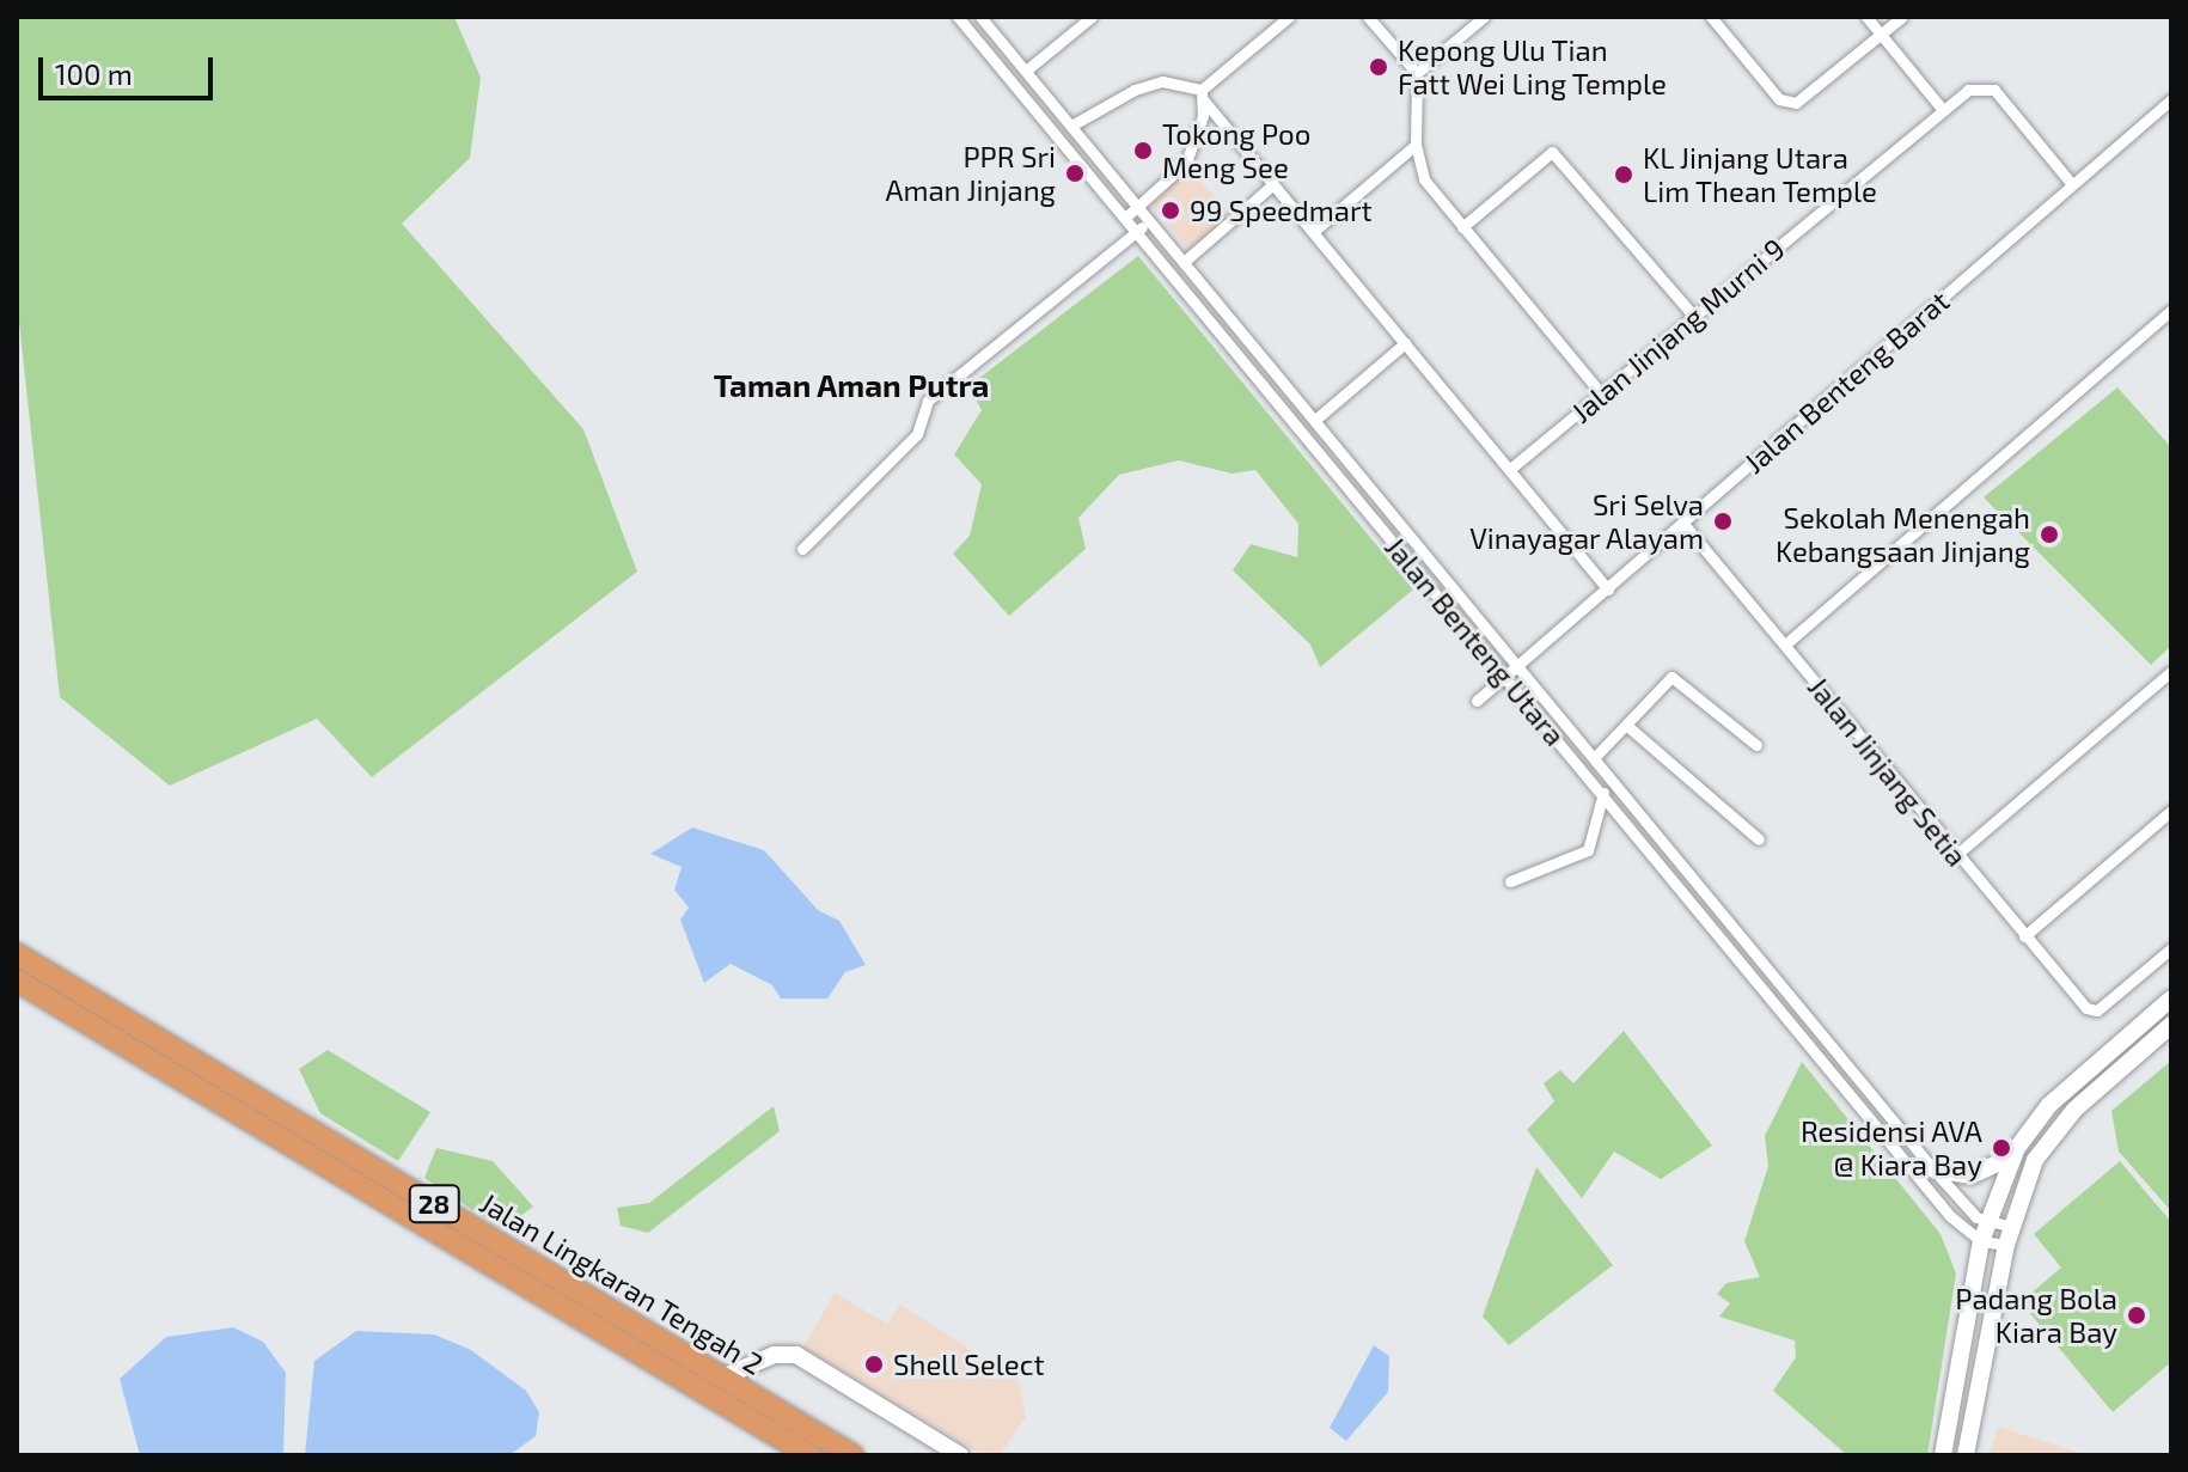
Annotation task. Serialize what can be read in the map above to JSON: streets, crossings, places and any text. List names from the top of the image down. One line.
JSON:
{"streets":{"highway":["28","Jalan Lingkaran Tengah 2"],"street":["Jalan Jinjang Murni 9","Jalan Benteng Barat","Jalan Benteng Utara","Jalan Jinjang Setia"]},"crossings":[["Jalan Jinjang Murni 9","Jalan Benteng Barat"],["Jalan Benteng Barat","Jalan Benteng Utara"],["Jalan Benteng Barat","Jalan Jinjang Setia"]],"districts":["Taman Aman Putra"],"places":["Kepong Ulu Tian Fatt Wei Ling Temple","Tokong Poo Meng See","PPR Sri Aman Jinjang","KL Jinjang Utara Lim Thean Temple","99 Speedmart","Sri Selva Vinayagar Alayam","Sekolah Menengah Kebangsaan Jinjang","Residensi AVA @ Kiara Bay","Padang Bola Kiara Bay","Shell Select"],"scale_bar":"100 m"}
